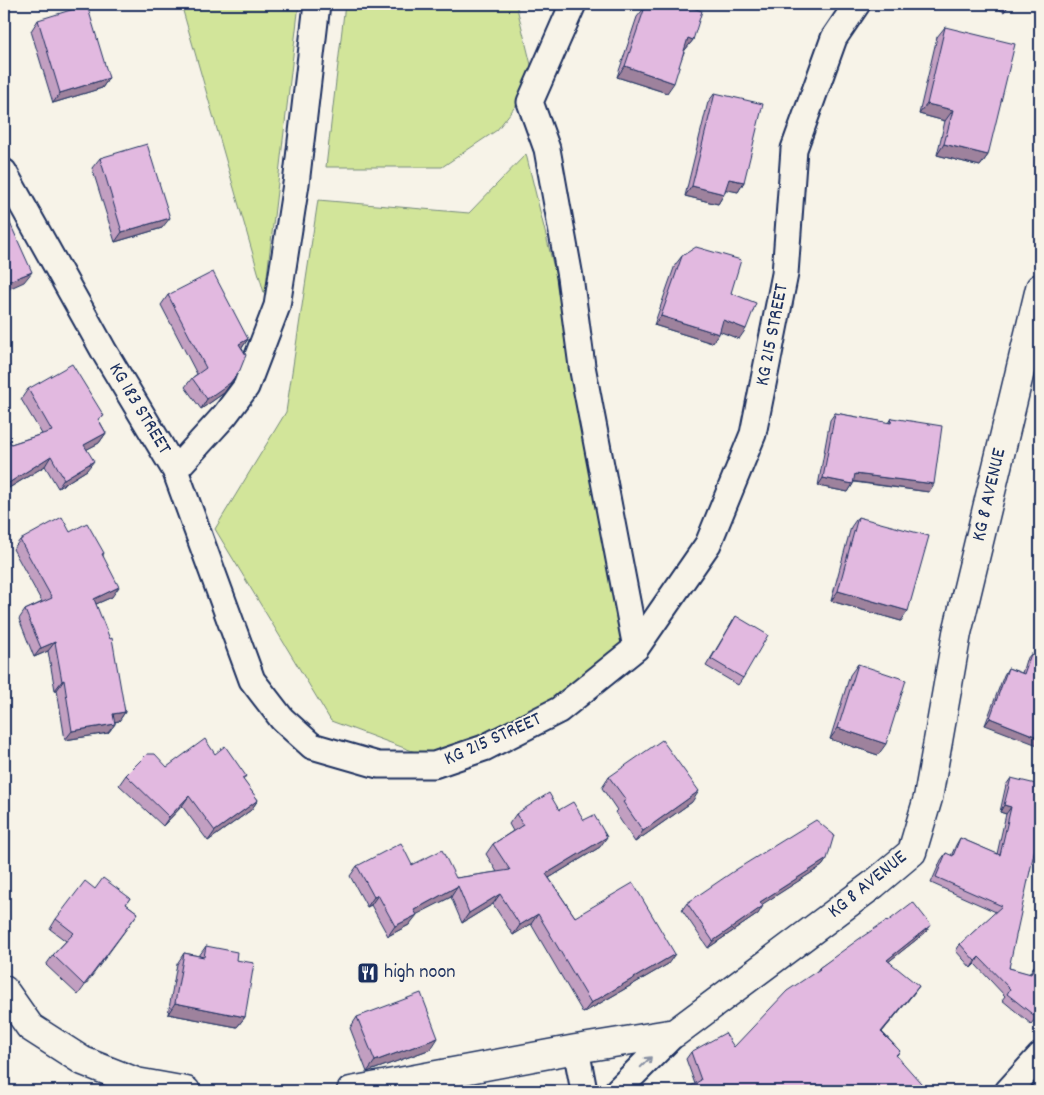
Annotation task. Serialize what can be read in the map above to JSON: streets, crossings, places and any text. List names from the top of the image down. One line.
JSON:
{"streets":{"street":["KG 215 STREET","KG 183 STREET","KG 8 AVENUE"]},"crossings":[["KG 215 STREET","KG 183 STREET"]],"places":{"restaurant":["high noon"]}}
